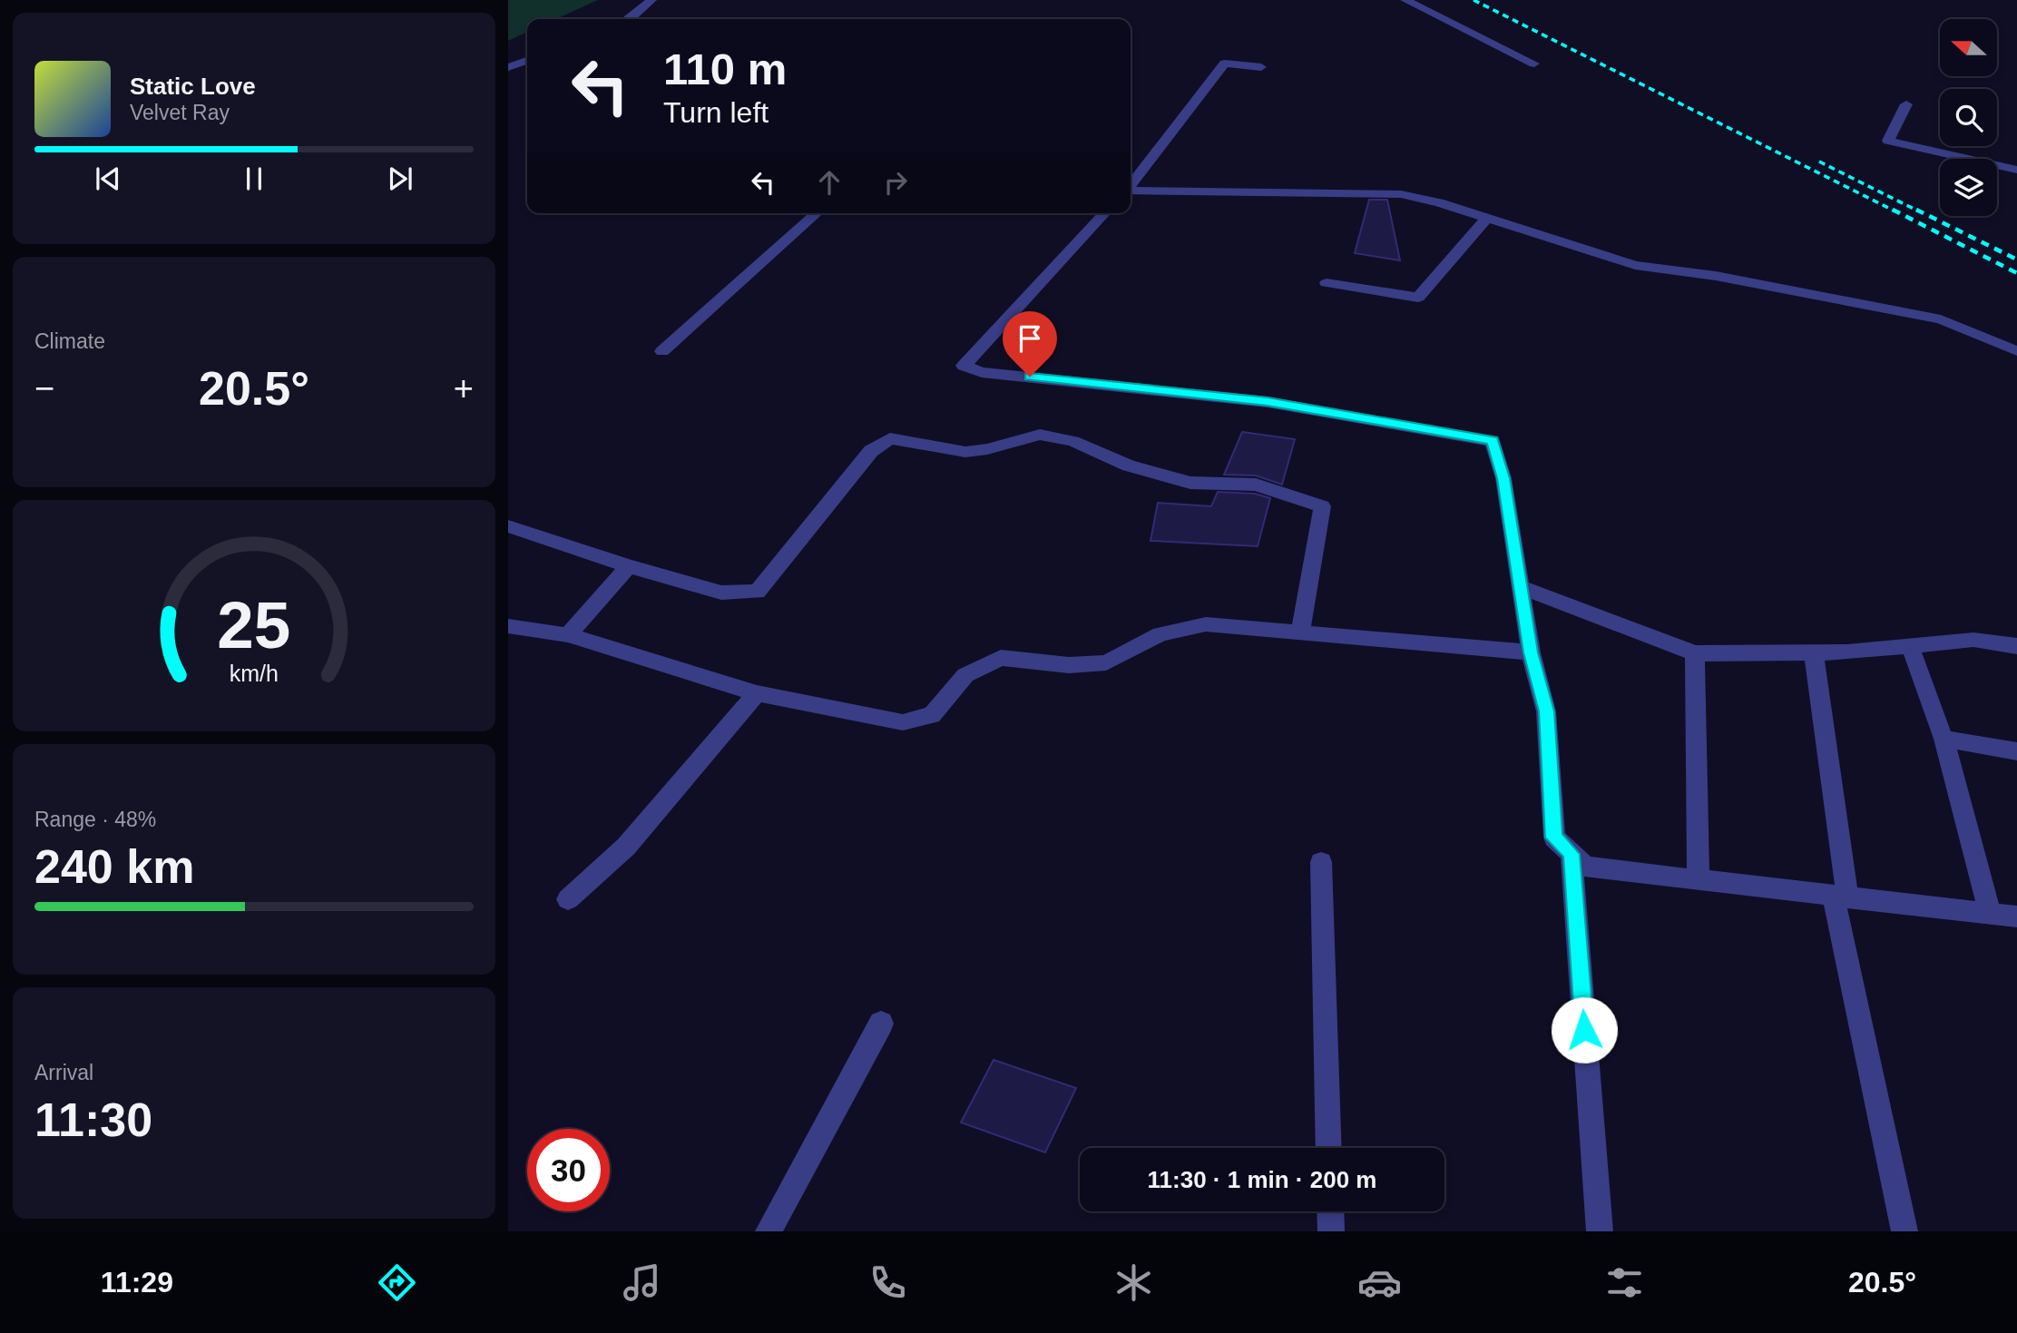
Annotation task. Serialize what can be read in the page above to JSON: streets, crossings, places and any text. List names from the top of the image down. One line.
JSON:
{"north":"left","page":{"turn":["110 m","Turn left"],"song":["Static Love","Velvet Ray"],"tile":["Climate",["Range · 48%","240 km"],["Arrival","11:30"]],"heat":["−","20.5°","+"],"limit":"30","trip":"11:30 · 1 min · 200 m","tabs":["11:29","20.5°"],"gauge":["25","km/h"]}}
